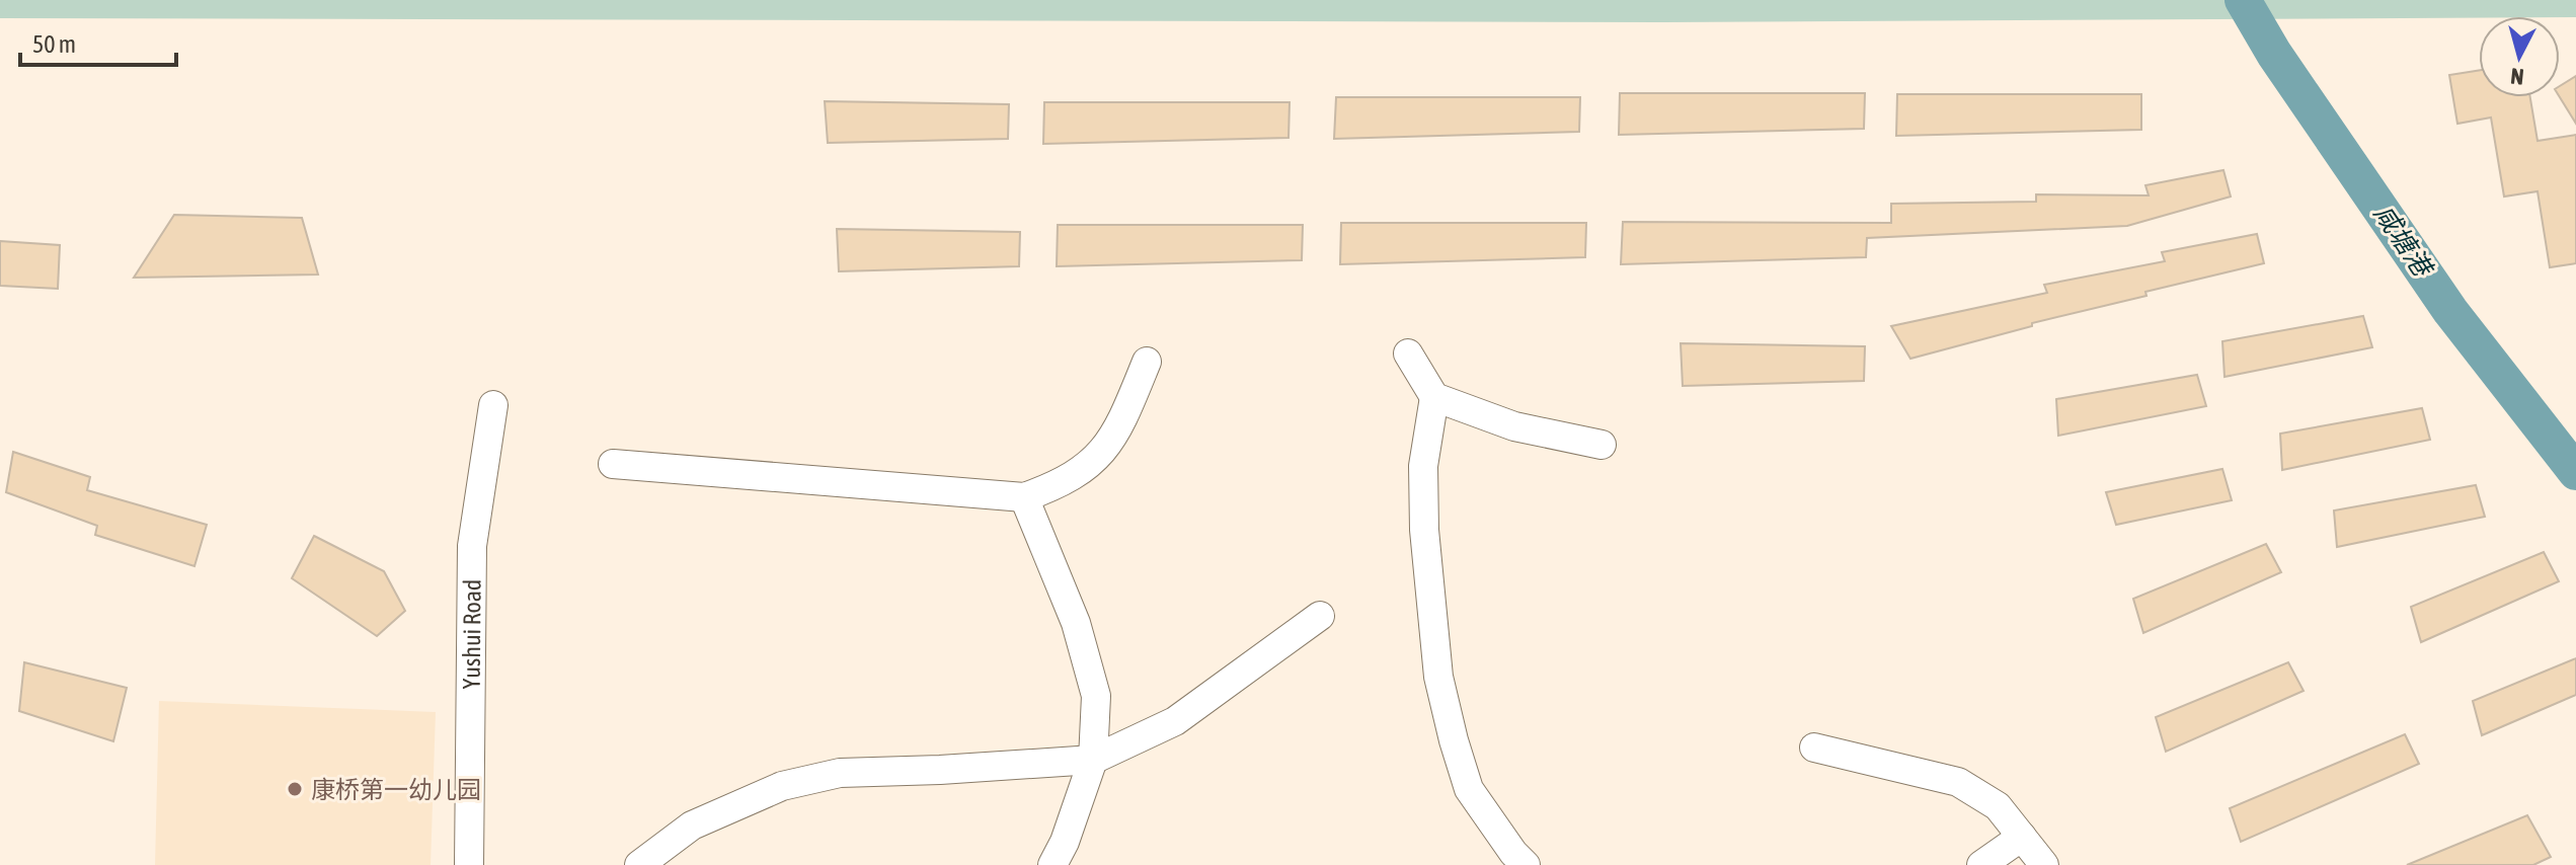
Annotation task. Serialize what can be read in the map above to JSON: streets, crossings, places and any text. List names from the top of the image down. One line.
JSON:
{"streets":{"street":["Yushui Road"]},"water":["咸塘港"],"places":["康桥第一幼儿园"],"scale_bar":"50 m","north":"bottom"}
